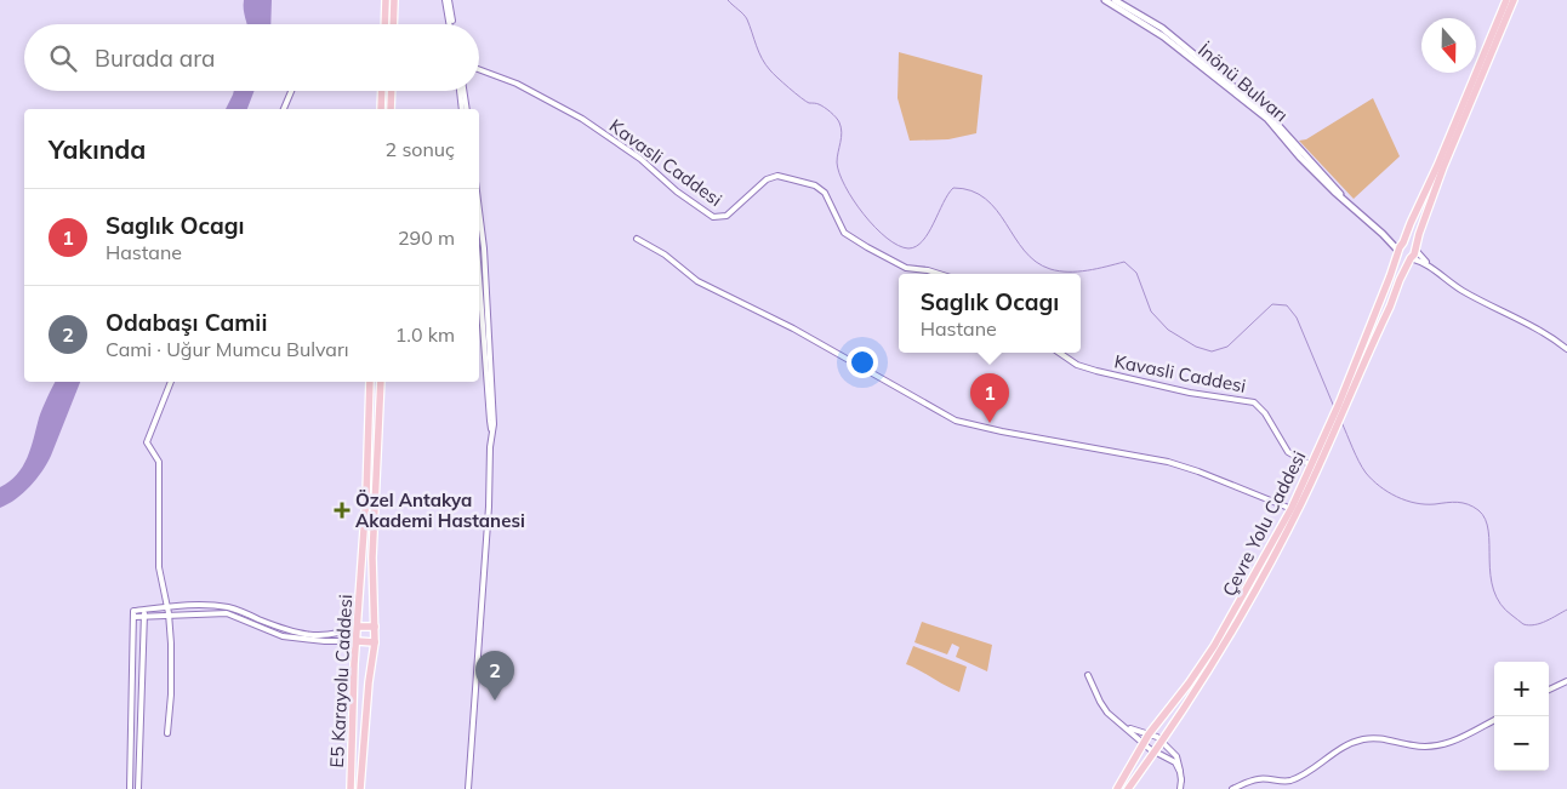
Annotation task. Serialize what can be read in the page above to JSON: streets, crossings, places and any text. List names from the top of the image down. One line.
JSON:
{"streets":{"highway":["Çevre Yolu Caddesi","E5 Karayolu Caddesi"],"main road":["İnönü Bulvarı"],"street":["Kavasli Caddesi"]},"crossings":[["İnönü Bulvarı","Çevre Yolu Caddesi"],["Kavasli Caddesi","Çevre Yolu Caddesi"]],"places":{"health":["Özel Antakya Akademi Hastanesi"]},"north":"bottom","page":{"search":"Burada ara","heading":["Yakında","2 sonuç"],"list":[{"mark":"1","name":"Saglık Ocagı","note":"Hastane","value":"290 m"},{"mark":"2","name":"Odabaşı Camii","note":"Cami · Uğur Mumcu Bulvarı","value":"1.0 km"}],"popup":["Saglık Ocagı","Hastane"],"pins":["1","2"],"map_buttons":["+","−"]}}
